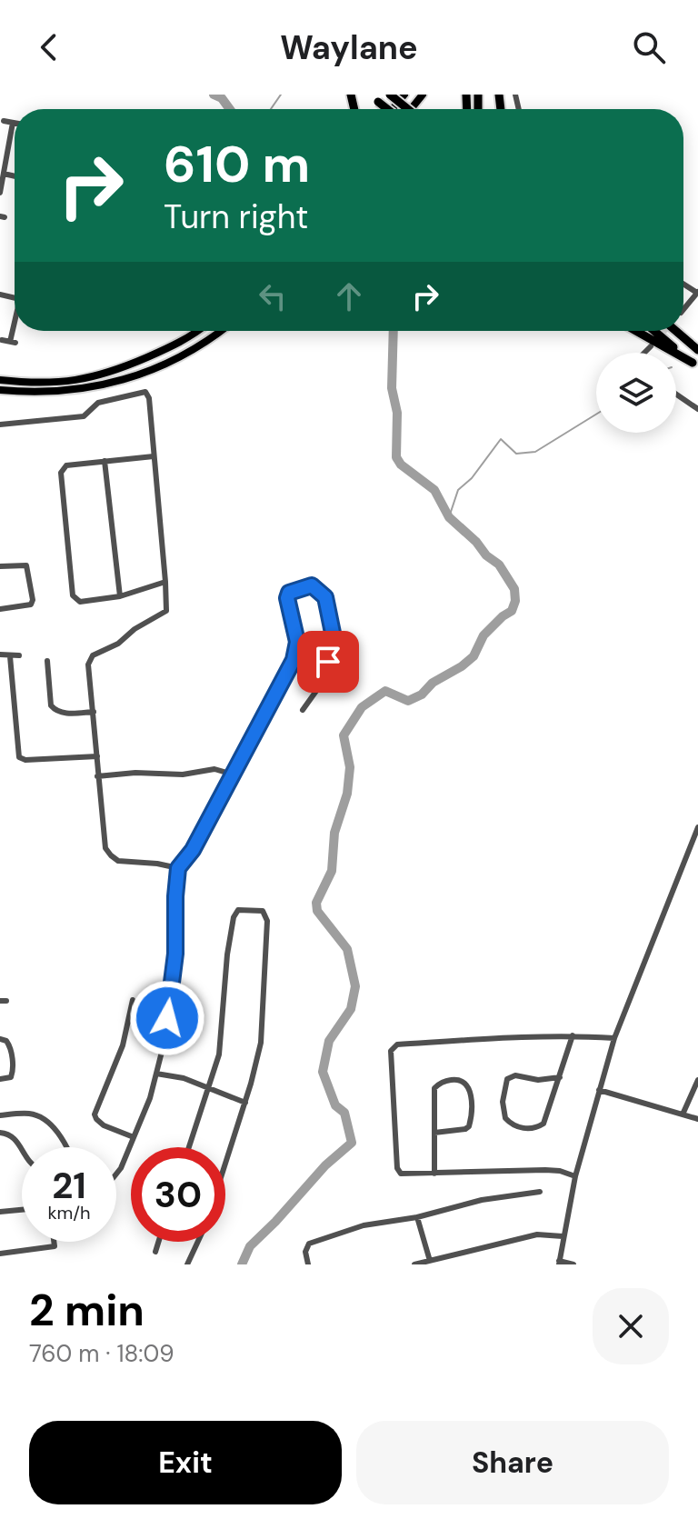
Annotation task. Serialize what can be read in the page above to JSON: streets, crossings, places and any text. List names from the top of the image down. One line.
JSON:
{"page":{"header":"Waylane","turn":["610 m","Turn right"],"speed":"21 km/h","limit":"30","heading":["2 min","760 m · 18:09"],"buttons":["Exit","Share"]}}
